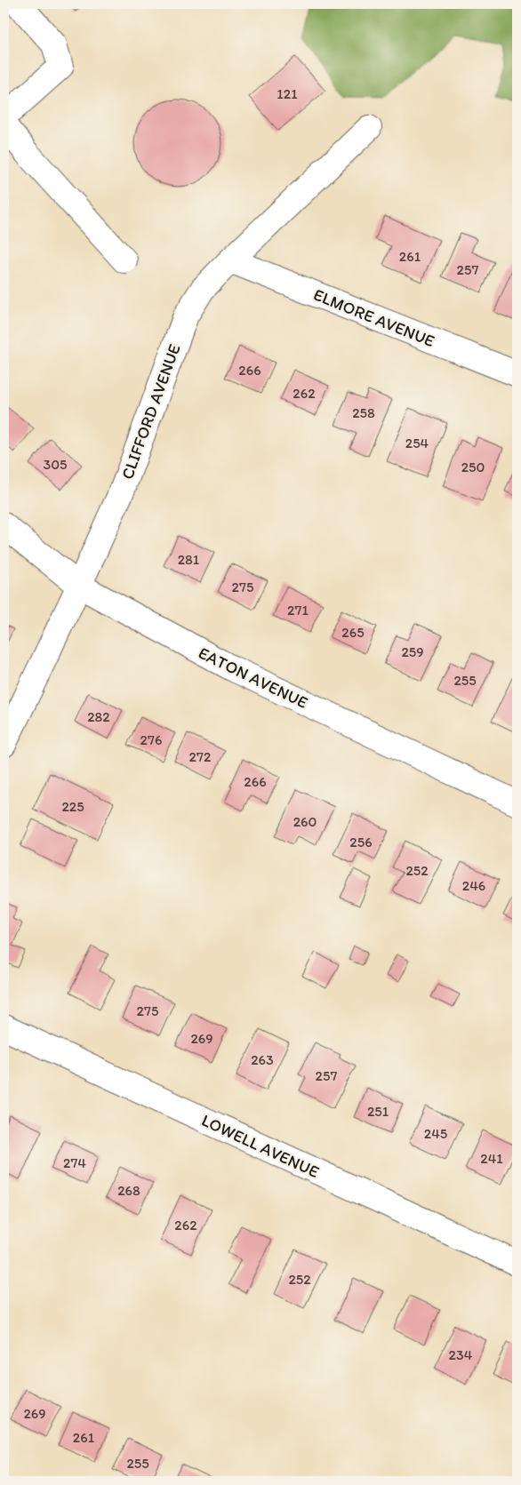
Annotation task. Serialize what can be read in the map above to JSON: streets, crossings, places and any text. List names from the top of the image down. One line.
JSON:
{"streets":{"street":["ELMORE AVENUE","CLIFFORD AVENUE","EATON AVENUE","LOWELL AVENUE"]},"crossings":[["ELMORE AVENUE","CLIFFORD AVENUE"],["CLIFFORD AVENUE","EATON AVENUE"]],"house_numbers":["121","261","257","266","262","258","254","305","250","281","275","271","265","259","255","282","276","272","266","225","260","256","252","246","275","269","263","257","251","245","241","274","268","262","252","234","269","261","255"]}
